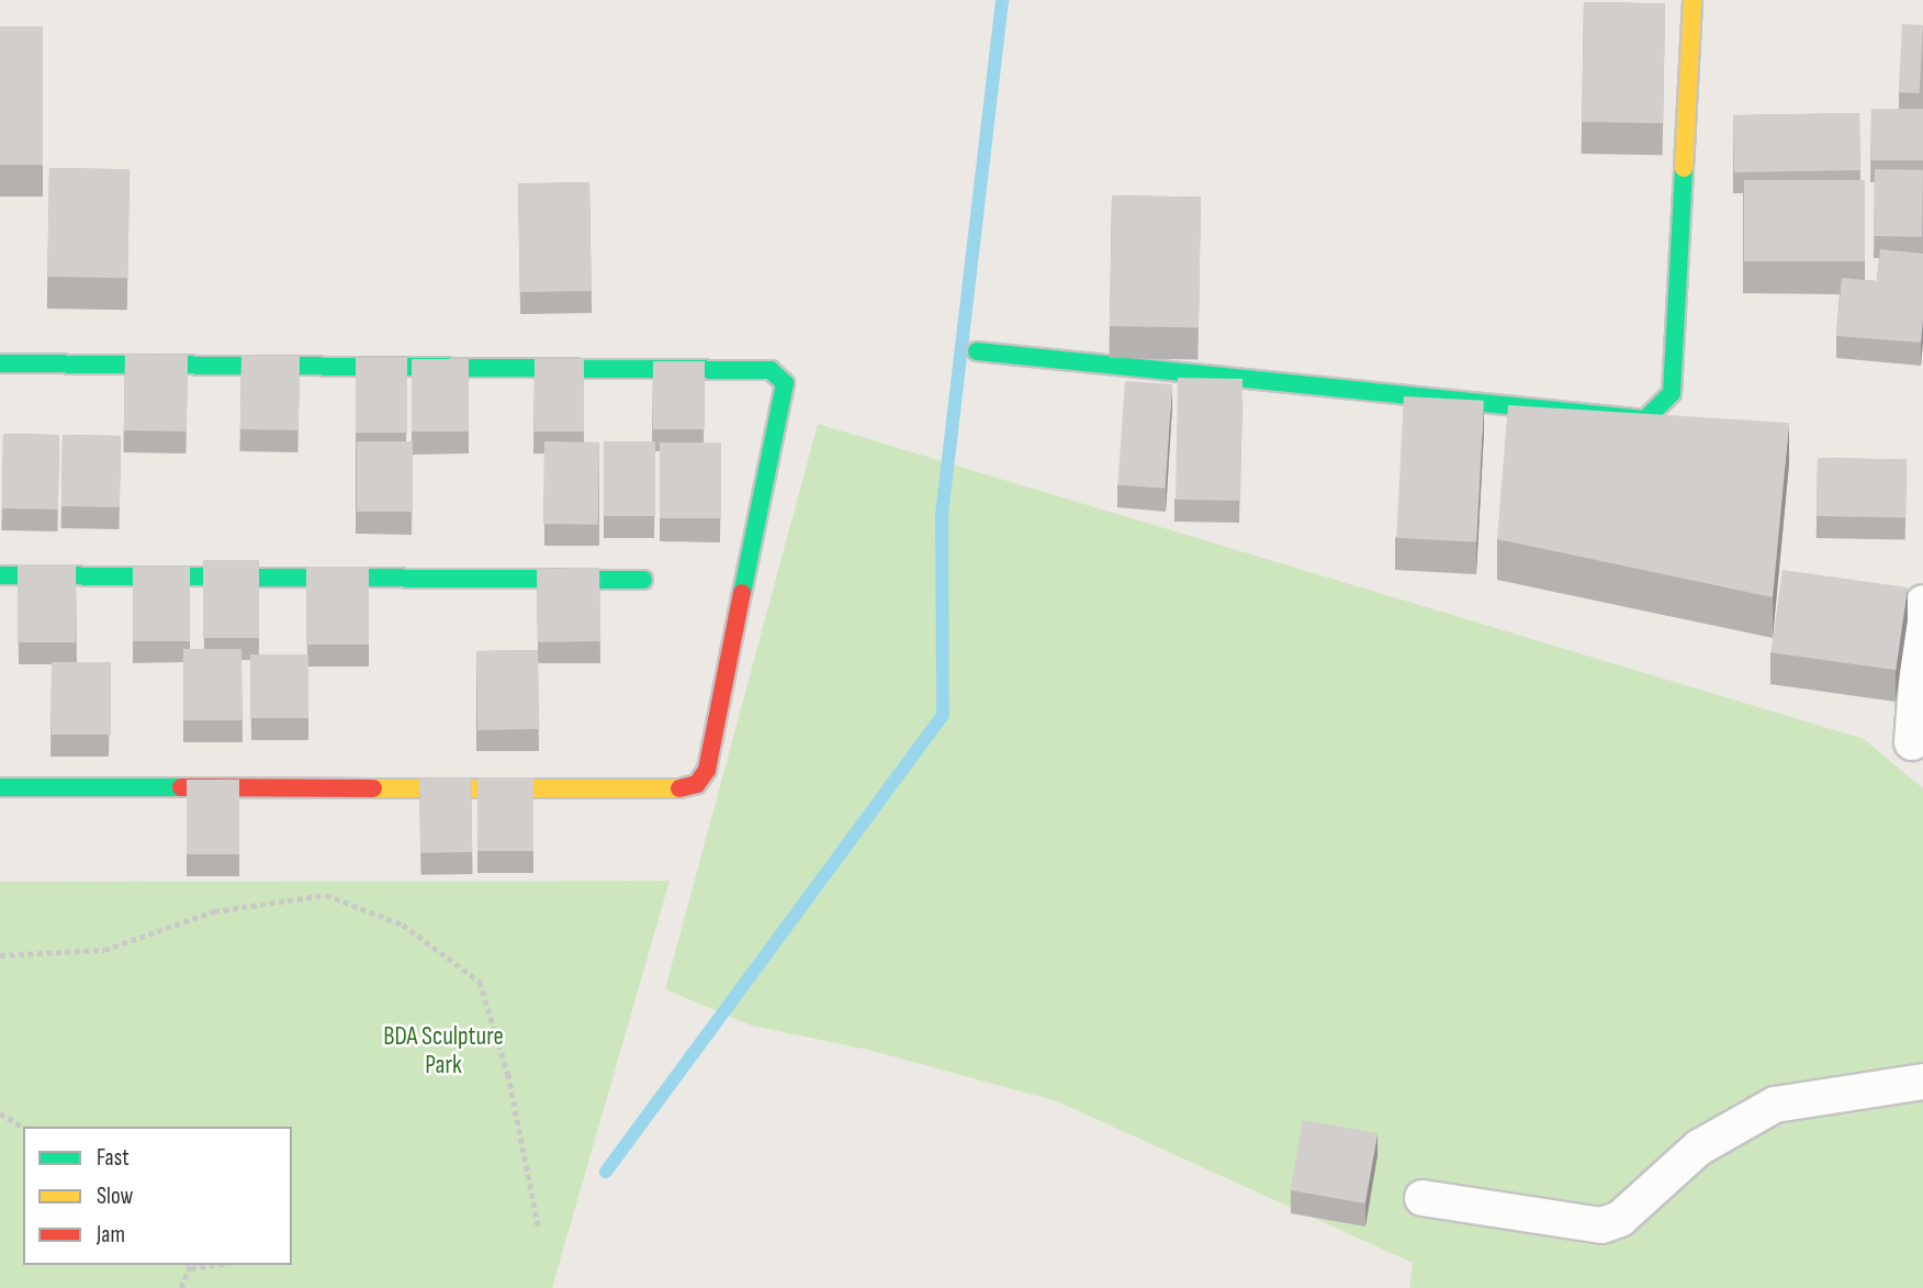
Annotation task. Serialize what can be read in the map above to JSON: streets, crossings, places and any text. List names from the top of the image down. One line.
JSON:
{"parks":["BDA Sculpture Park"],"legend":["Fast","Slow","Jam"]}
